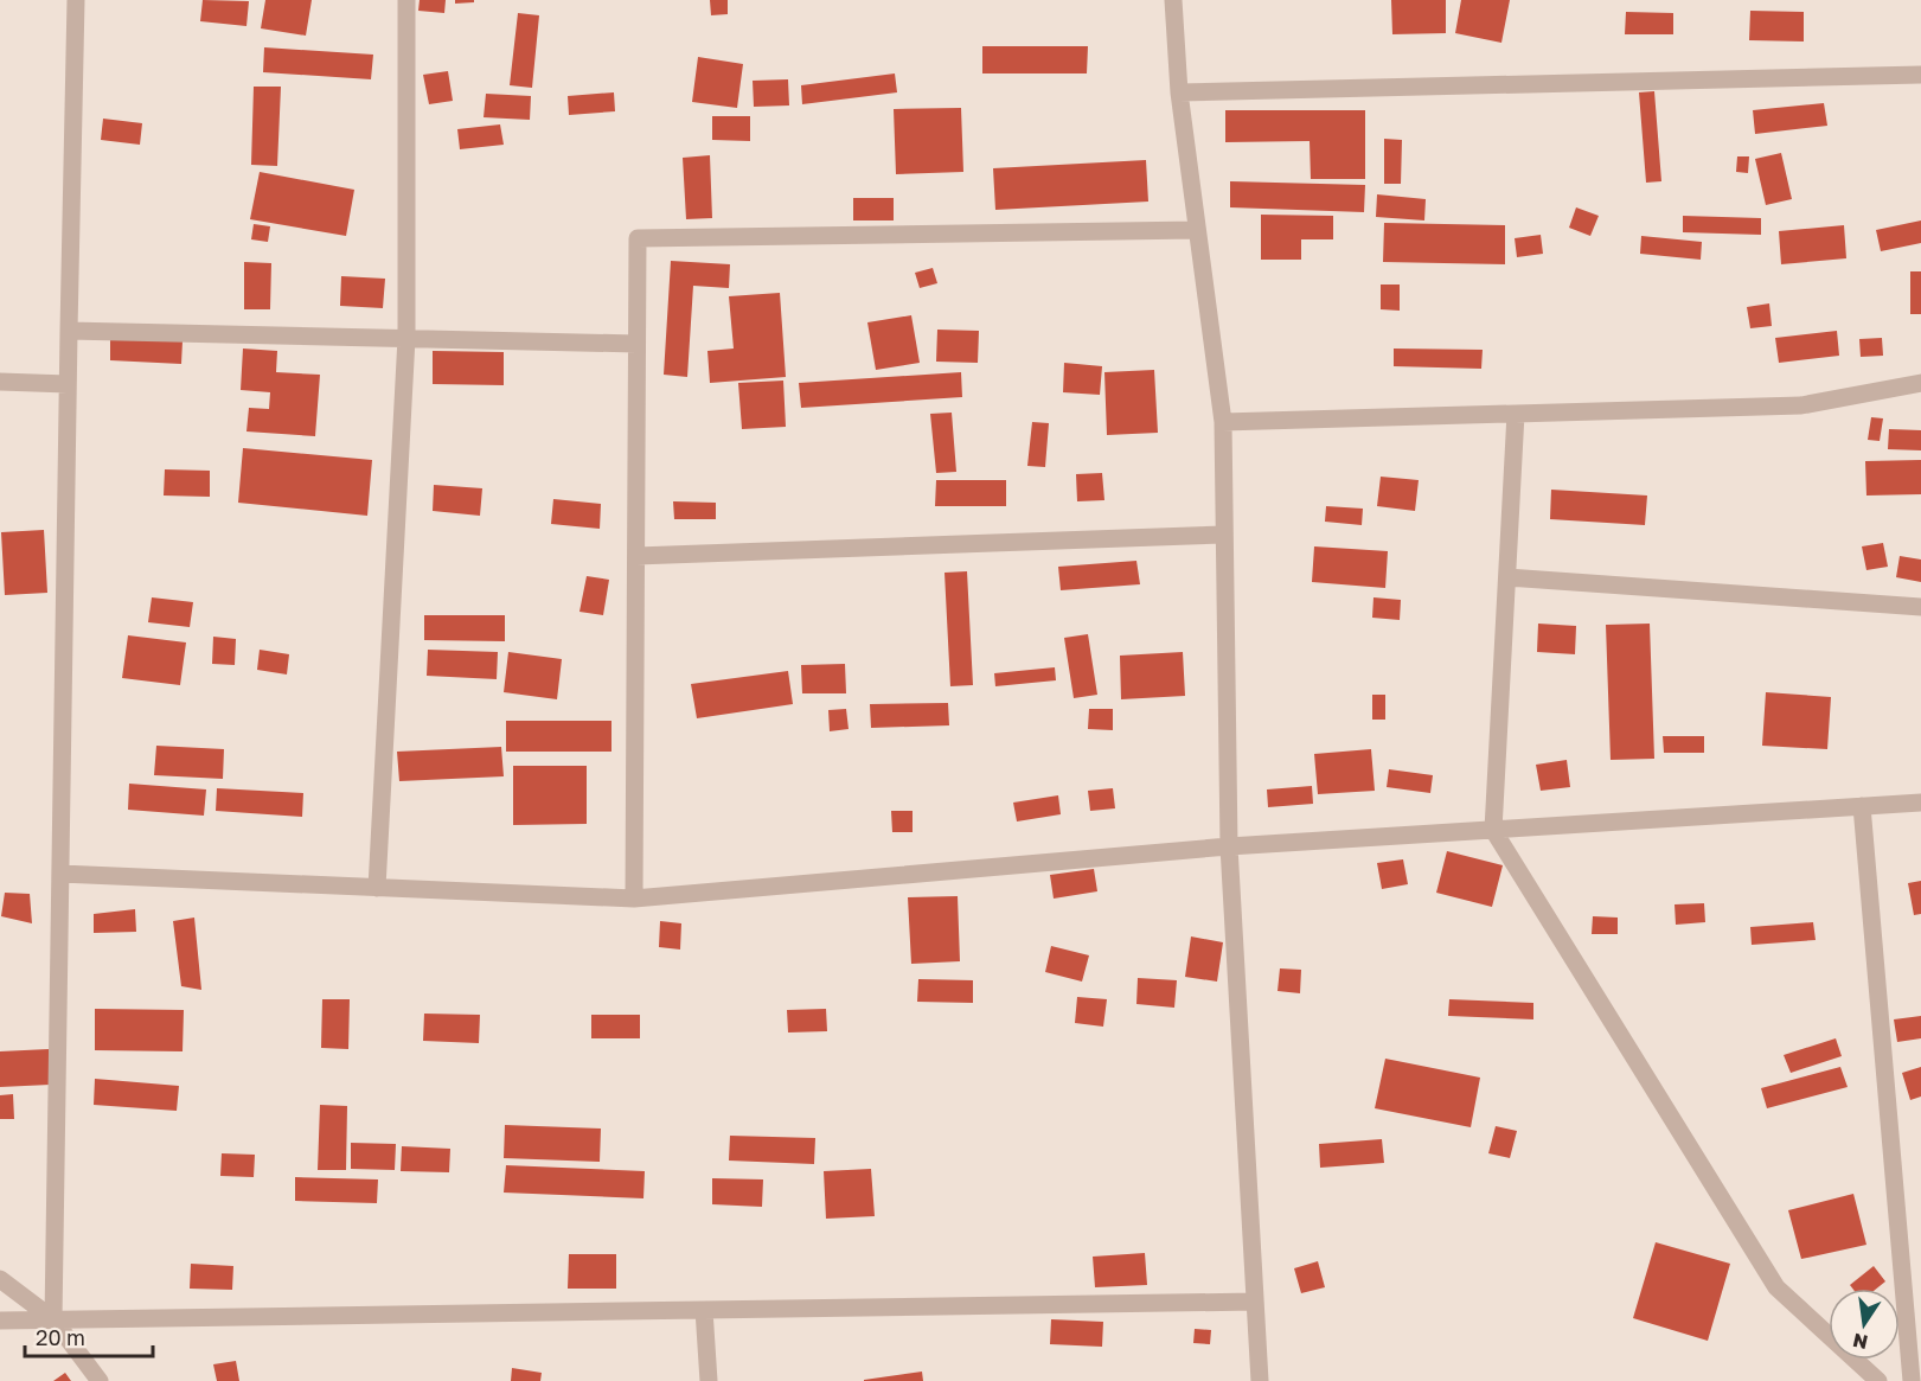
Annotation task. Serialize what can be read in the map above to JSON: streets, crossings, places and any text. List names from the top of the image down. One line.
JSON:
{"scale_bar":"20 m","north":"bottom"}
